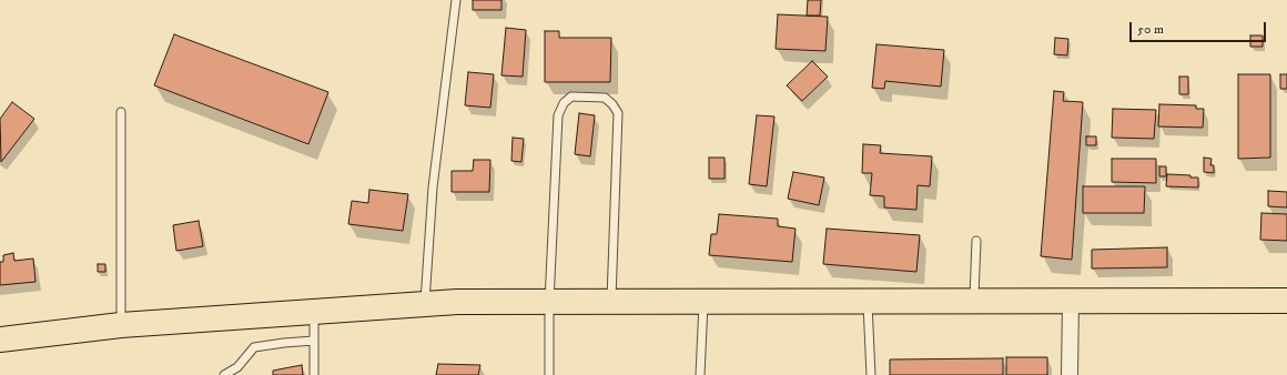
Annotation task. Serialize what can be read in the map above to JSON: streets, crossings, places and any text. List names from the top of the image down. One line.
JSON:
{"scale_bar":"50 m"}
